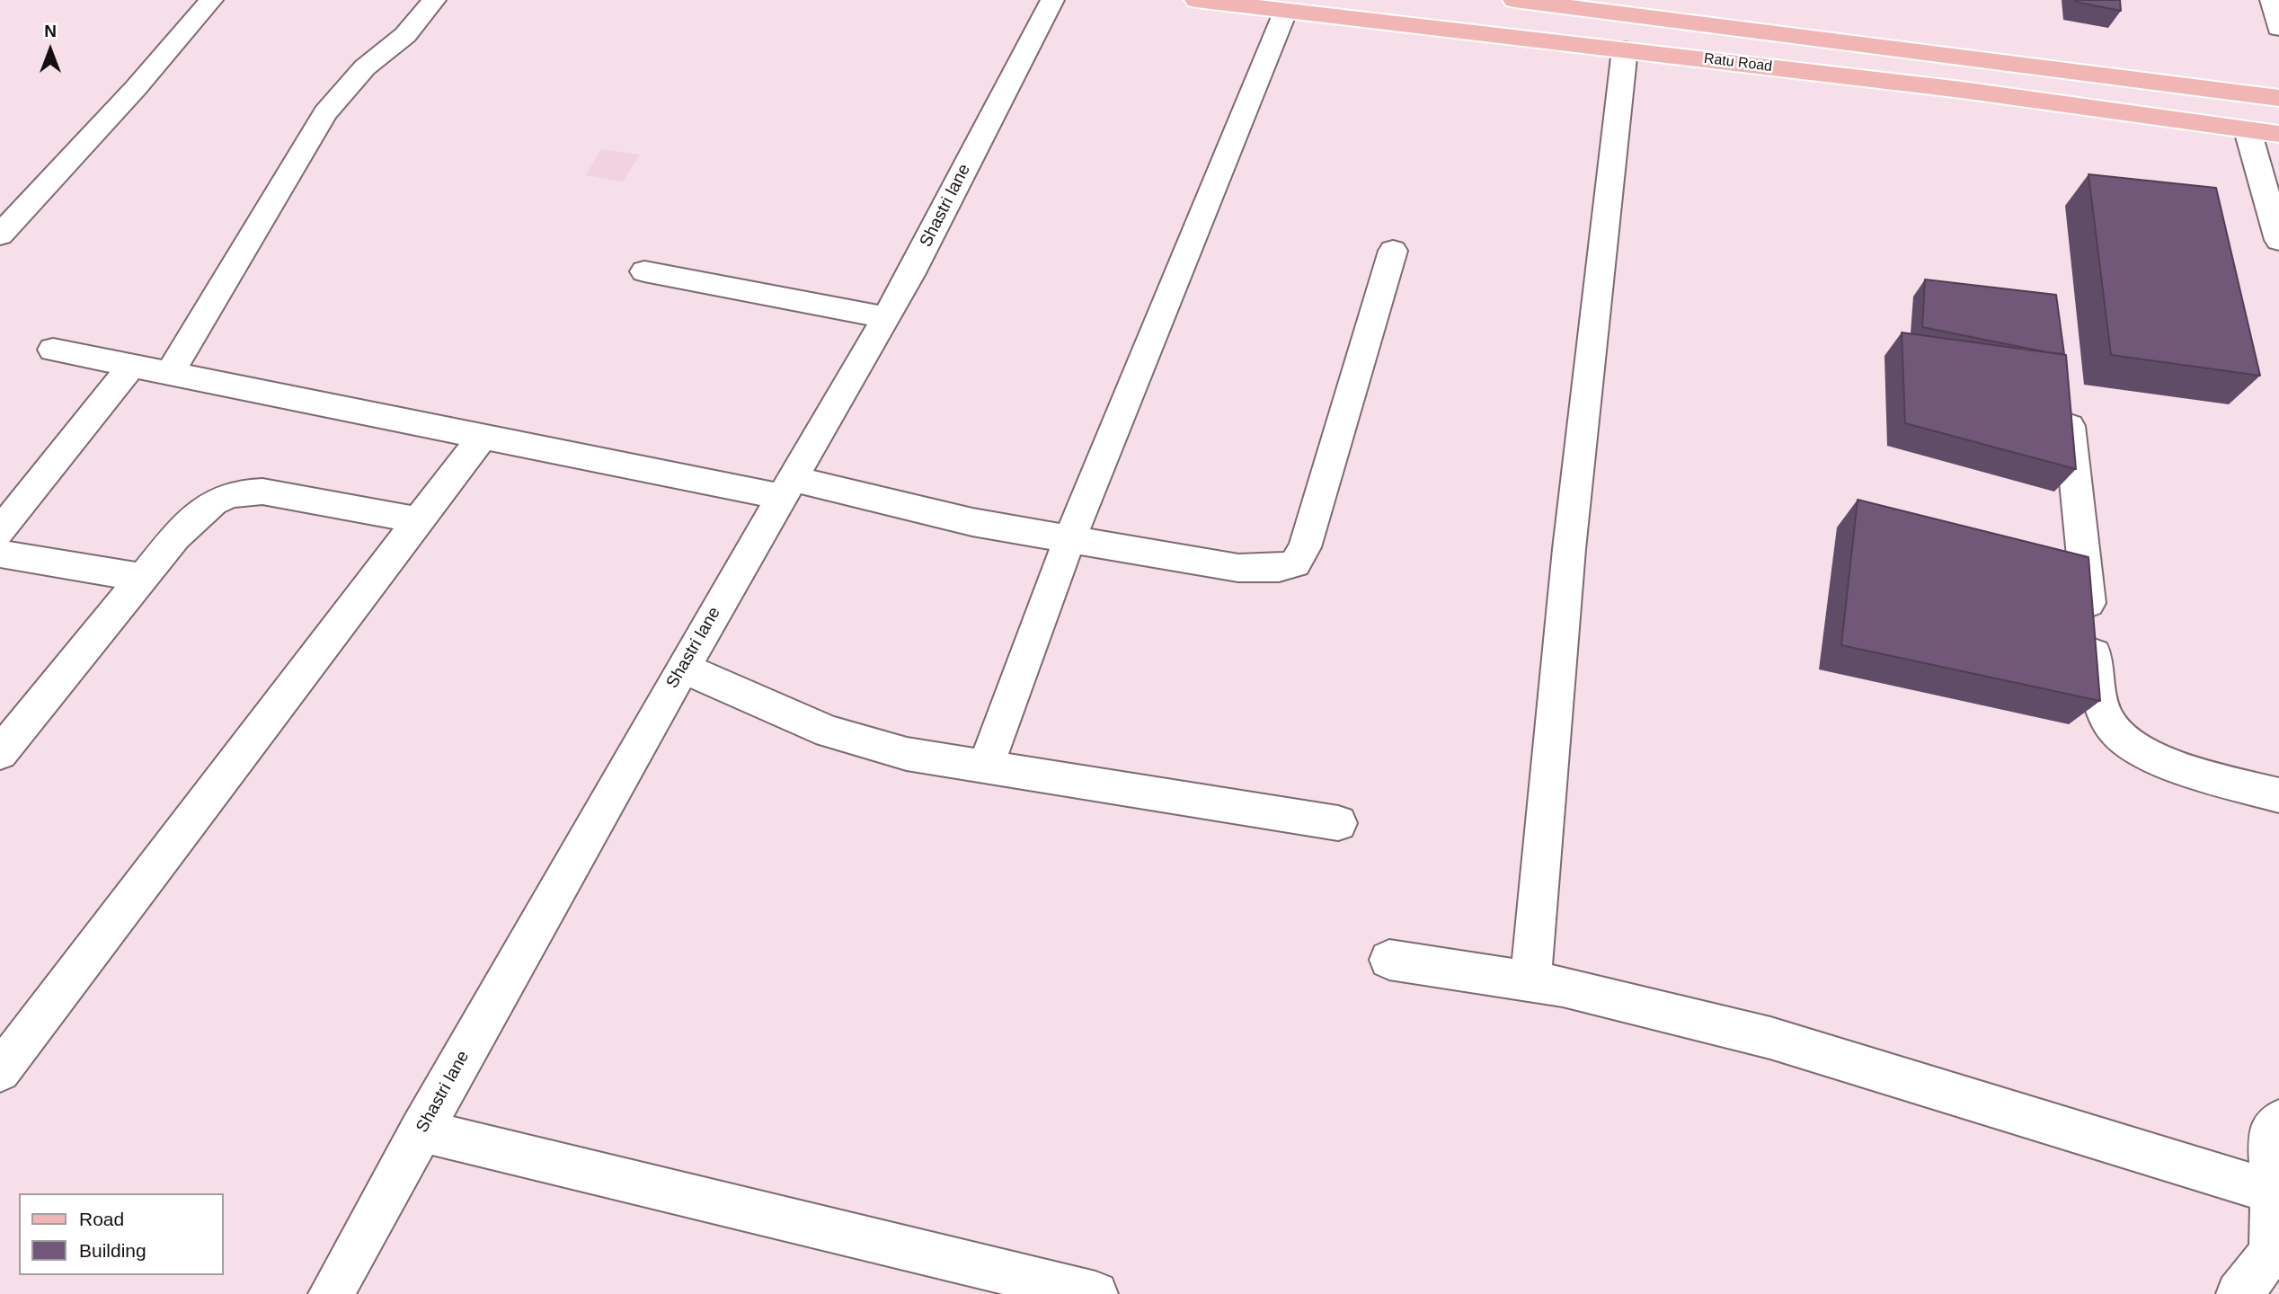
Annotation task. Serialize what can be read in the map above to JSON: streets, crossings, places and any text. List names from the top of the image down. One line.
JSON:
{"streets":{"main road":["Ratu Road"],"street":["Shastri lane"]},"legend":["Road","Building"],"north":"top"}
